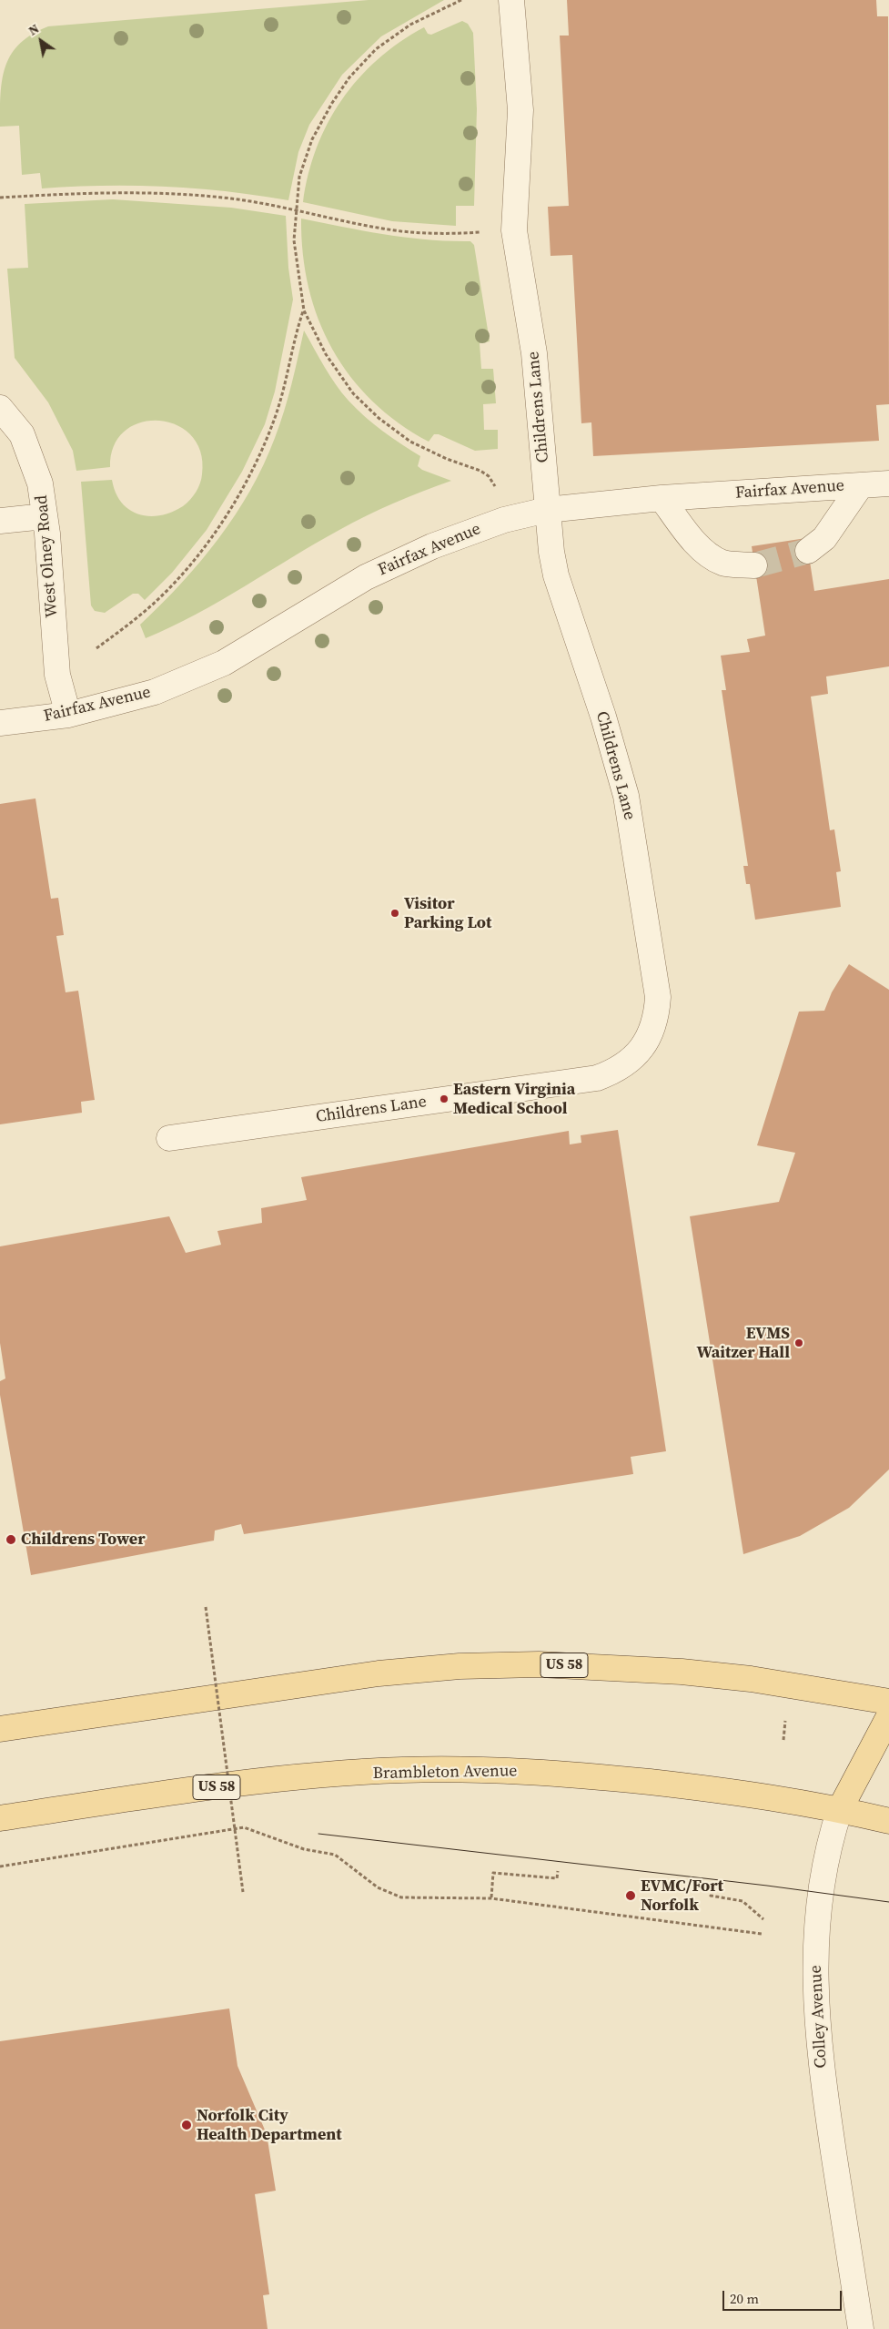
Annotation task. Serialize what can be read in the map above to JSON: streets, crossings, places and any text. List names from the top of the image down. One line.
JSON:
{"streets":{"main road":["US 58","Brambleton Avenue","Colley Avenue"],"street":["Childrens Lane","Fairfax Avenue","West Olney Road"]},"crossings":[["Childrens Lane","Fairfax Avenue"],["Fairfax Avenue","West Olney Road"],["Brambleton Avenue","Colley Avenue"]],"places":["Visitor Parking Lot","Eastern Virginia Medical School","EVMS Waitzer Hall","Childrens Tower","EVMC/Fort Norfolk","Norfolk City Health Department"],"scale_bar":"20 m","north":"top left"}
